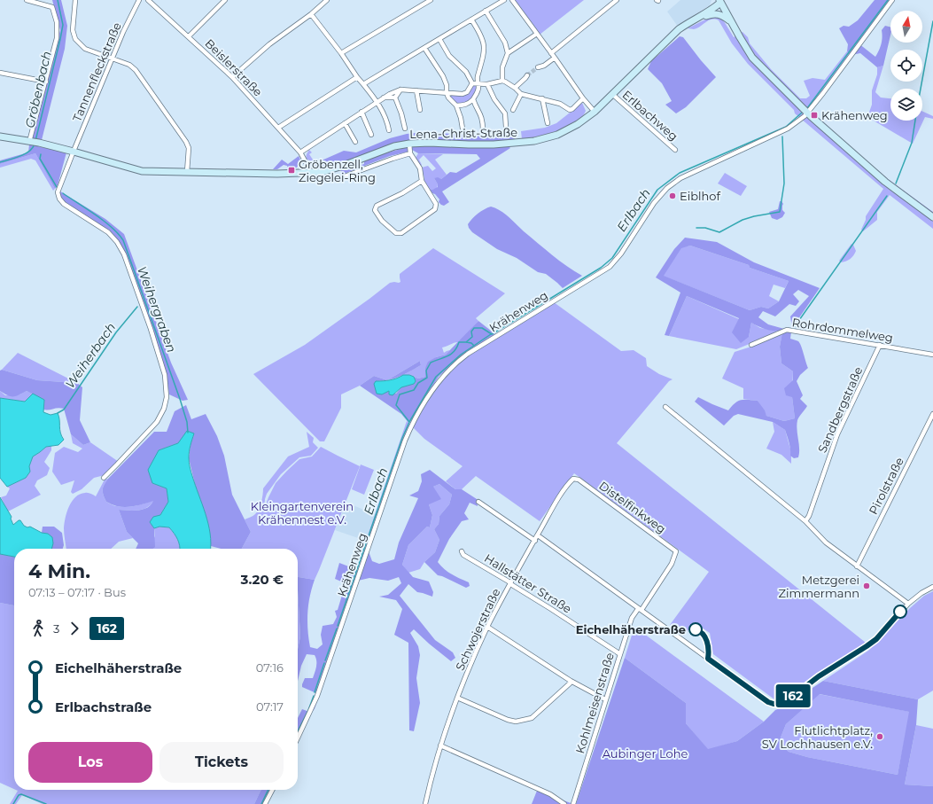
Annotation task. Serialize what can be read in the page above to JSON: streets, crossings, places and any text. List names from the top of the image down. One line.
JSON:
{"streets":{"street":["Beislerstraße","Tannenfleckstraße","Erlbachweg","Lena-Christ-Straße","Krähenweg","Rohrdommelweg","Sandbergstraße","Pirolstraße","Distelfinkweg","Hallstätter Straße","Schwojerstraße","Kohlmeisenstraße"]},"crossings":[["Beislerstraße","Lena-Christ-Straße"],["Tannenfleckstraße","Lena-Christ-Straße"],["Erlbachweg","Lena-Christ-Straße"],["Rohrdommelweg","Sandbergstraße"],["Distelfinkweg","Schwojerstraße"],["Distelfinkweg","Kohlmeisenstraße"],["Hallstätter Straße","Schwojerstraße"],["Hallstätter Straße","Kohlmeisenstraße"]],"water":["Gröbenbach","Erlbach","Weihergraben","Weiherbach"],"parks":["Kleingartenverein Krähennest e.V.","Aubinger Lohe"],"places":{"transit":["Krähenweg","Gröbenzell, Ziegelei-Ring"],"other":["Eiblhof","Metzgerei Zimmermann","Eichelhäherstraße","Flutlichtplatz, SV Lochhausen e.V."]},"lines":["bus line 162"],"north":"top","page":{"on_map":"162","heading":["4 Min.","07:13 – 07:17 · Bus","3.20 €"],"legs":["3","162"],"list":[{"name":"Eichelhäherstraße","value":"07:16"},{"name":"Erlbachstraße","value":"07:17"}],"buttons":["Los","Tickets"]}}
